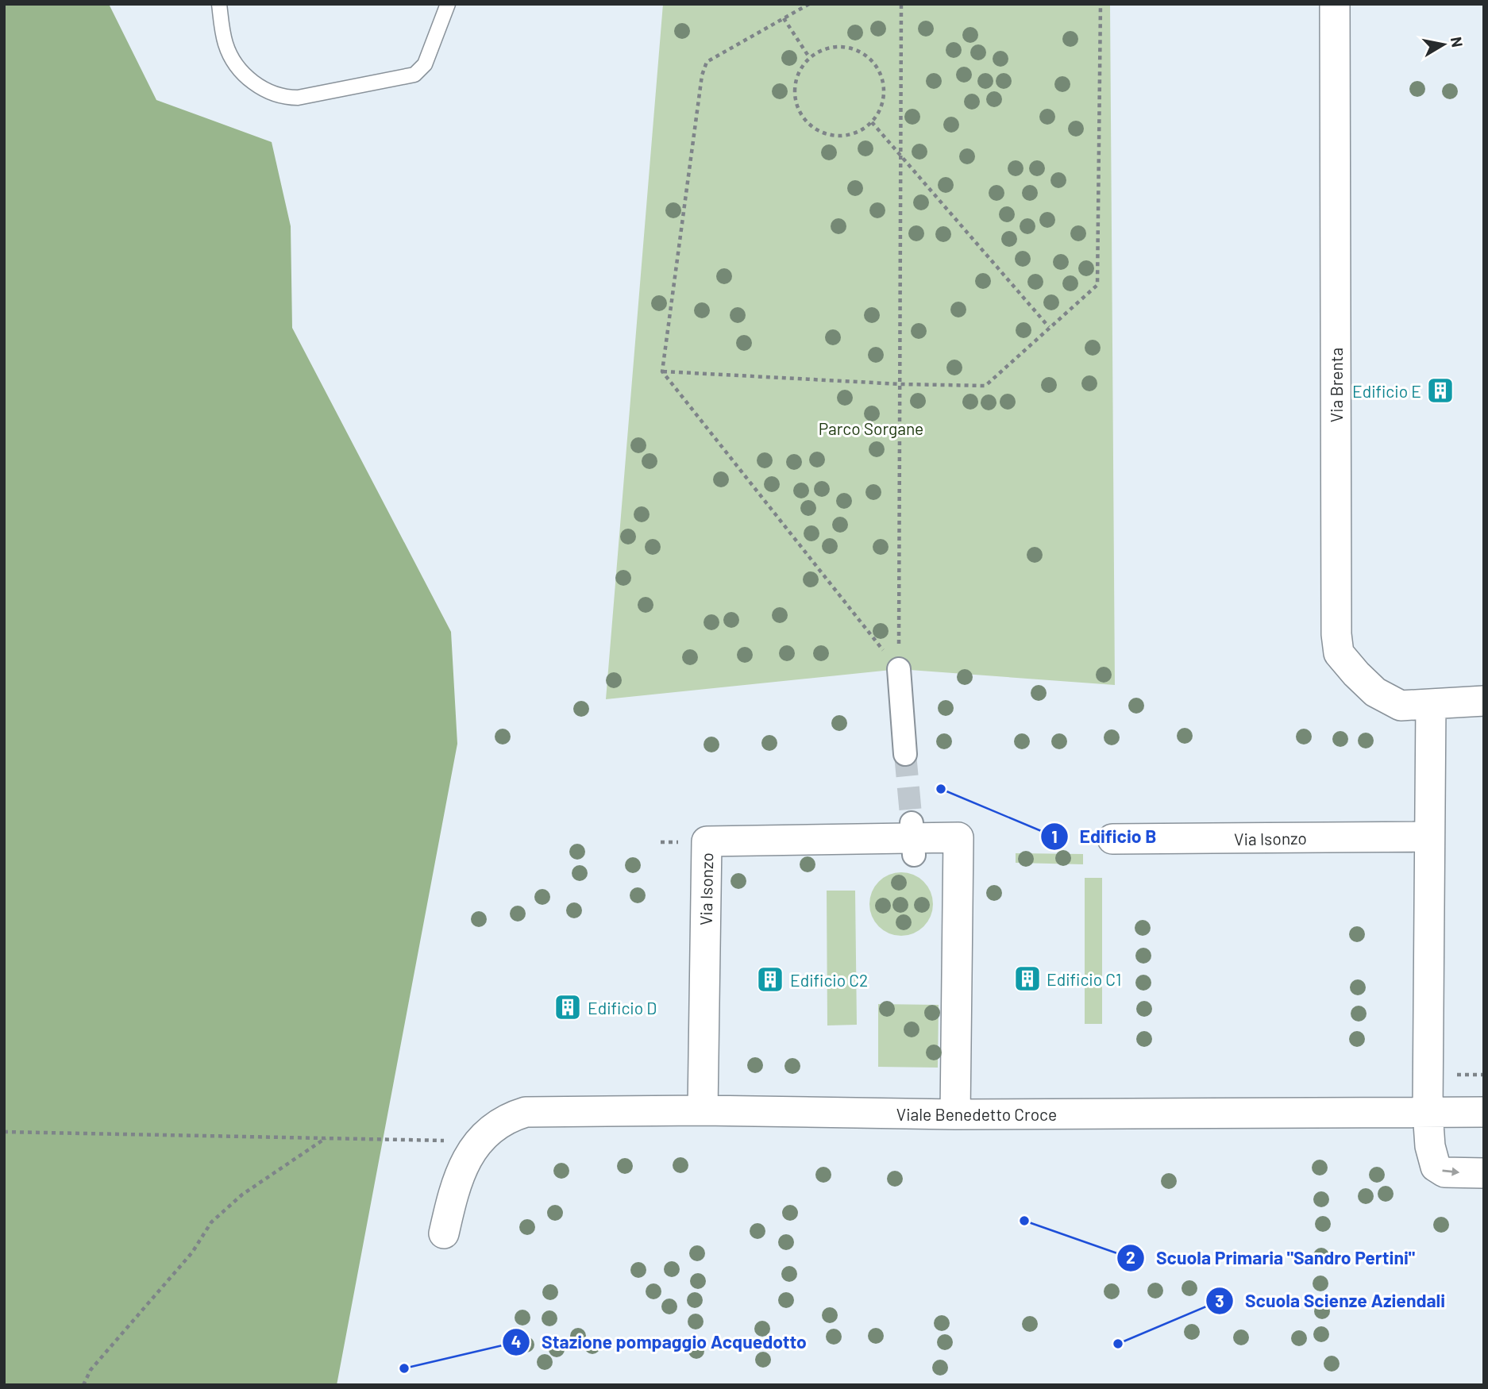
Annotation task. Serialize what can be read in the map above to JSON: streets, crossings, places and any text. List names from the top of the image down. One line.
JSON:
{"streets":{"street":["Via Brenta","Via Isonzo","Viale Benedetto Croce"]},"crossings":[["Via Isonzo","Viale Benedetto Croce"]],"parks":["Parco Sorgane"],"places":{"building":["Edificio E","Edificio C1","Edificio C2","Edificio D"],"other":["Edificio B","Scuola Primaria \"Sandro Pertini\"","Scuola Scienze Aziendali","Stazione pompaggio Acquedotto"]},"north":"right"}
